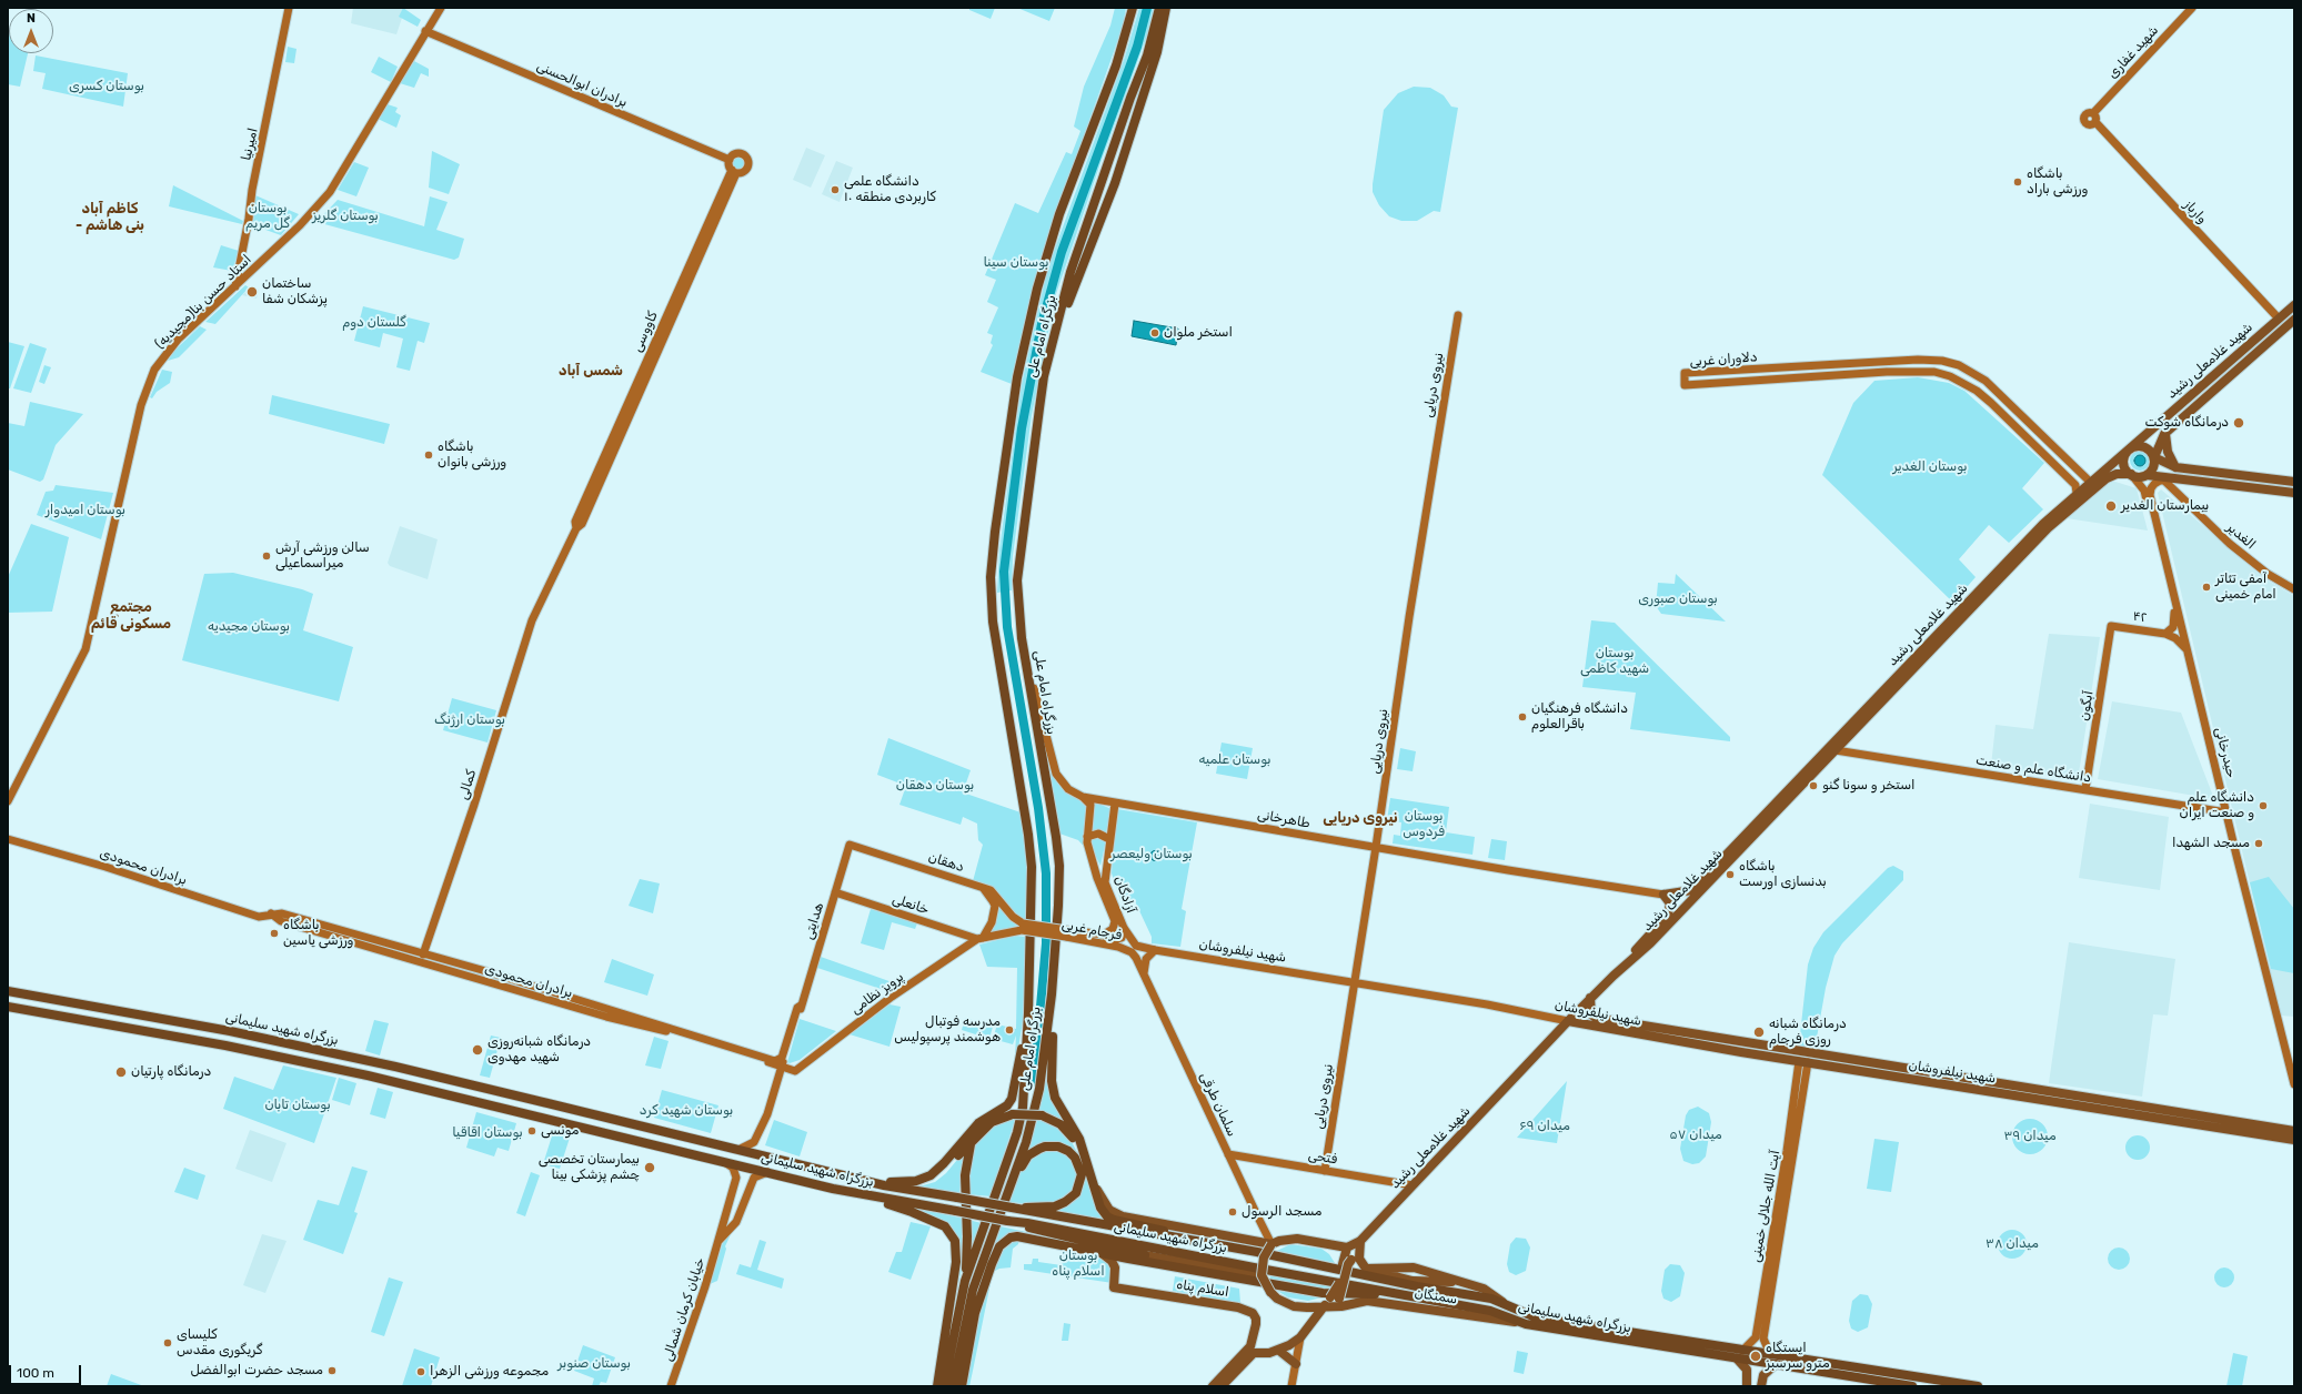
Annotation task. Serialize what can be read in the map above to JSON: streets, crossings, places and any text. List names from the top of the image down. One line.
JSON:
{"streets":{"highway":["بزرگراه امام علی","بزرگراه شهید سلیمانی"],"main road":["شهید غفاری","برادران ابوالحسنی","امیرنیا","وارباز","استاد حسن بنا(مجیدیه)","کاووسی","دلاوران غربی","شهید غلامعلی رشید","نیروی دریایی","الغدیر","۴۲","آبگون","حیدرخانی","دانشگاه علم و صنعت","کمالی","طاهرخانی","دهقان","برادران محمودی","آزادگان","خانعلی","هدایتی","فرجام غربی","شهید نیلفروشان","پرویز نظامی","سلمان طرقی","فتحی","آيت الله جلالى خمينى","اسلام پناه","سمنگان","خیابان کرمان شمالی"]},"crossings":[["شهید غفاری","وارباز"],["برادران ابوالحسنی","استاد حسن بنا(مجیدیه)"],["برادران ابوالحسنی","کاووسی"],["امیرنیا","استاد حسن بنا(مجیدیه)"],["وارباز","شهید غلامعلی رشید"],["کاووسی","کمالی"],["دلاوران غربی","شهید غلامعلی رشید"],["شهید غلامعلی رشید","دانشگاه علم و صنعت"],["شهید غلامعلی رشید","طاهرخانی"],["شهید غلامعلی رشید","شهید نیلفروشان"],["شهید غلامعلی رشید","فتحی"],["نیروی دریایی","طاهرخانی"],["نیروی دریایی","شهید نیلفروشان"],["نیروی دریایی","فتحی"],["الغدیر","حیدرخانی"],["۴۲","آبگون"],["آبگون","دانشگاه علم و صنعت"],["حیدرخانی","دانشگاه علم و صنعت"],["کمالی","برادران محمودی"],["طاهرخانی","آزادگان"],["دهقان","هدایتی"],["دهقان","فرجام غربی"],["برادران محمودی","هدایتی"],["برادران محمودی","پرویز نظامی"],["آزادگان","شهید نیلفروشان"],["خانعلی","هدایتی"],["خانعلی","پرویز نظامی"],["فرجام غربی","سلمان طرقی"],["شهید نیلفروشان","آيت الله جلالى خمينى"],["بزرگراه شهید سلیمانی","سلمان طرقی"],["بزرگراه شهید سلیمانی","سمنگان"],["بزرگراه شهید سلیمانی","خیابان کرمان شمالی"],["سلمان طرقی","فتحی"]],"districts":["کاظم آباد - بنی هاشم","شمس آباد","مجتمع مسکونی قائم","نیروی دریایی"],"parks":["بوستان کسری","بوستان گل مریم","بوستان گلریز","بوستان سینا","گلستان دوم","بوستان الغدیر","بوستان امیدوار","بوستان صبوری","بوستان مجیدیه","بوستان شهید کاظمی","بوستان ارژنگ","بوستان علمیه","بوستان دهقان","بوستان فردوس","بوستان ولیعصر","بوستان تابان","بوستان شهید کرد","میدان ۶۹","بوستان اقاقیا","میدان ۵۷","میدان ۳۹","میدان ۳۸","بوستان اسلام پناه","بوستان صنوبر"],"places":["باشگاه ورزشی باراد","دانشگاه علمی کاربردی منطقه ۱۰","ساختمان پزشکان شفا","استخر ملوان","درمانگاه شوکت","باشگاه ورزشی بانوان","بیمارستان الغدیر","سالن ورزشی آرش میراسماعیلی","آمفی تئاتر امام خمینی","دانشگاه فرهنگیان باقرالعلوم","استخر و سونا گنو","دانشگاه علم و صنعت ایران","مسجد الشهدا","باشگاه بدنسازی اورست","باشگاه ورزشی یاسین","مدرسه فوتبال هوشمند پرسپولیس","درمانگاه شبانه روزی فرجام","درمانگاه شبانه‌روزی شهید مهدوی","درمانگاه پارتیان","مونسی","بیمارستان تخصصی چشم پزشکی بینا","مسجد الرسول","کلیسای گریگوری مقدس","ایستگاه مترو سرسبز","مسجد حضرت ابوالفضل","مجموعه ورزشی الزهرا"],"scale_bar":"100 m","north":"top"}
